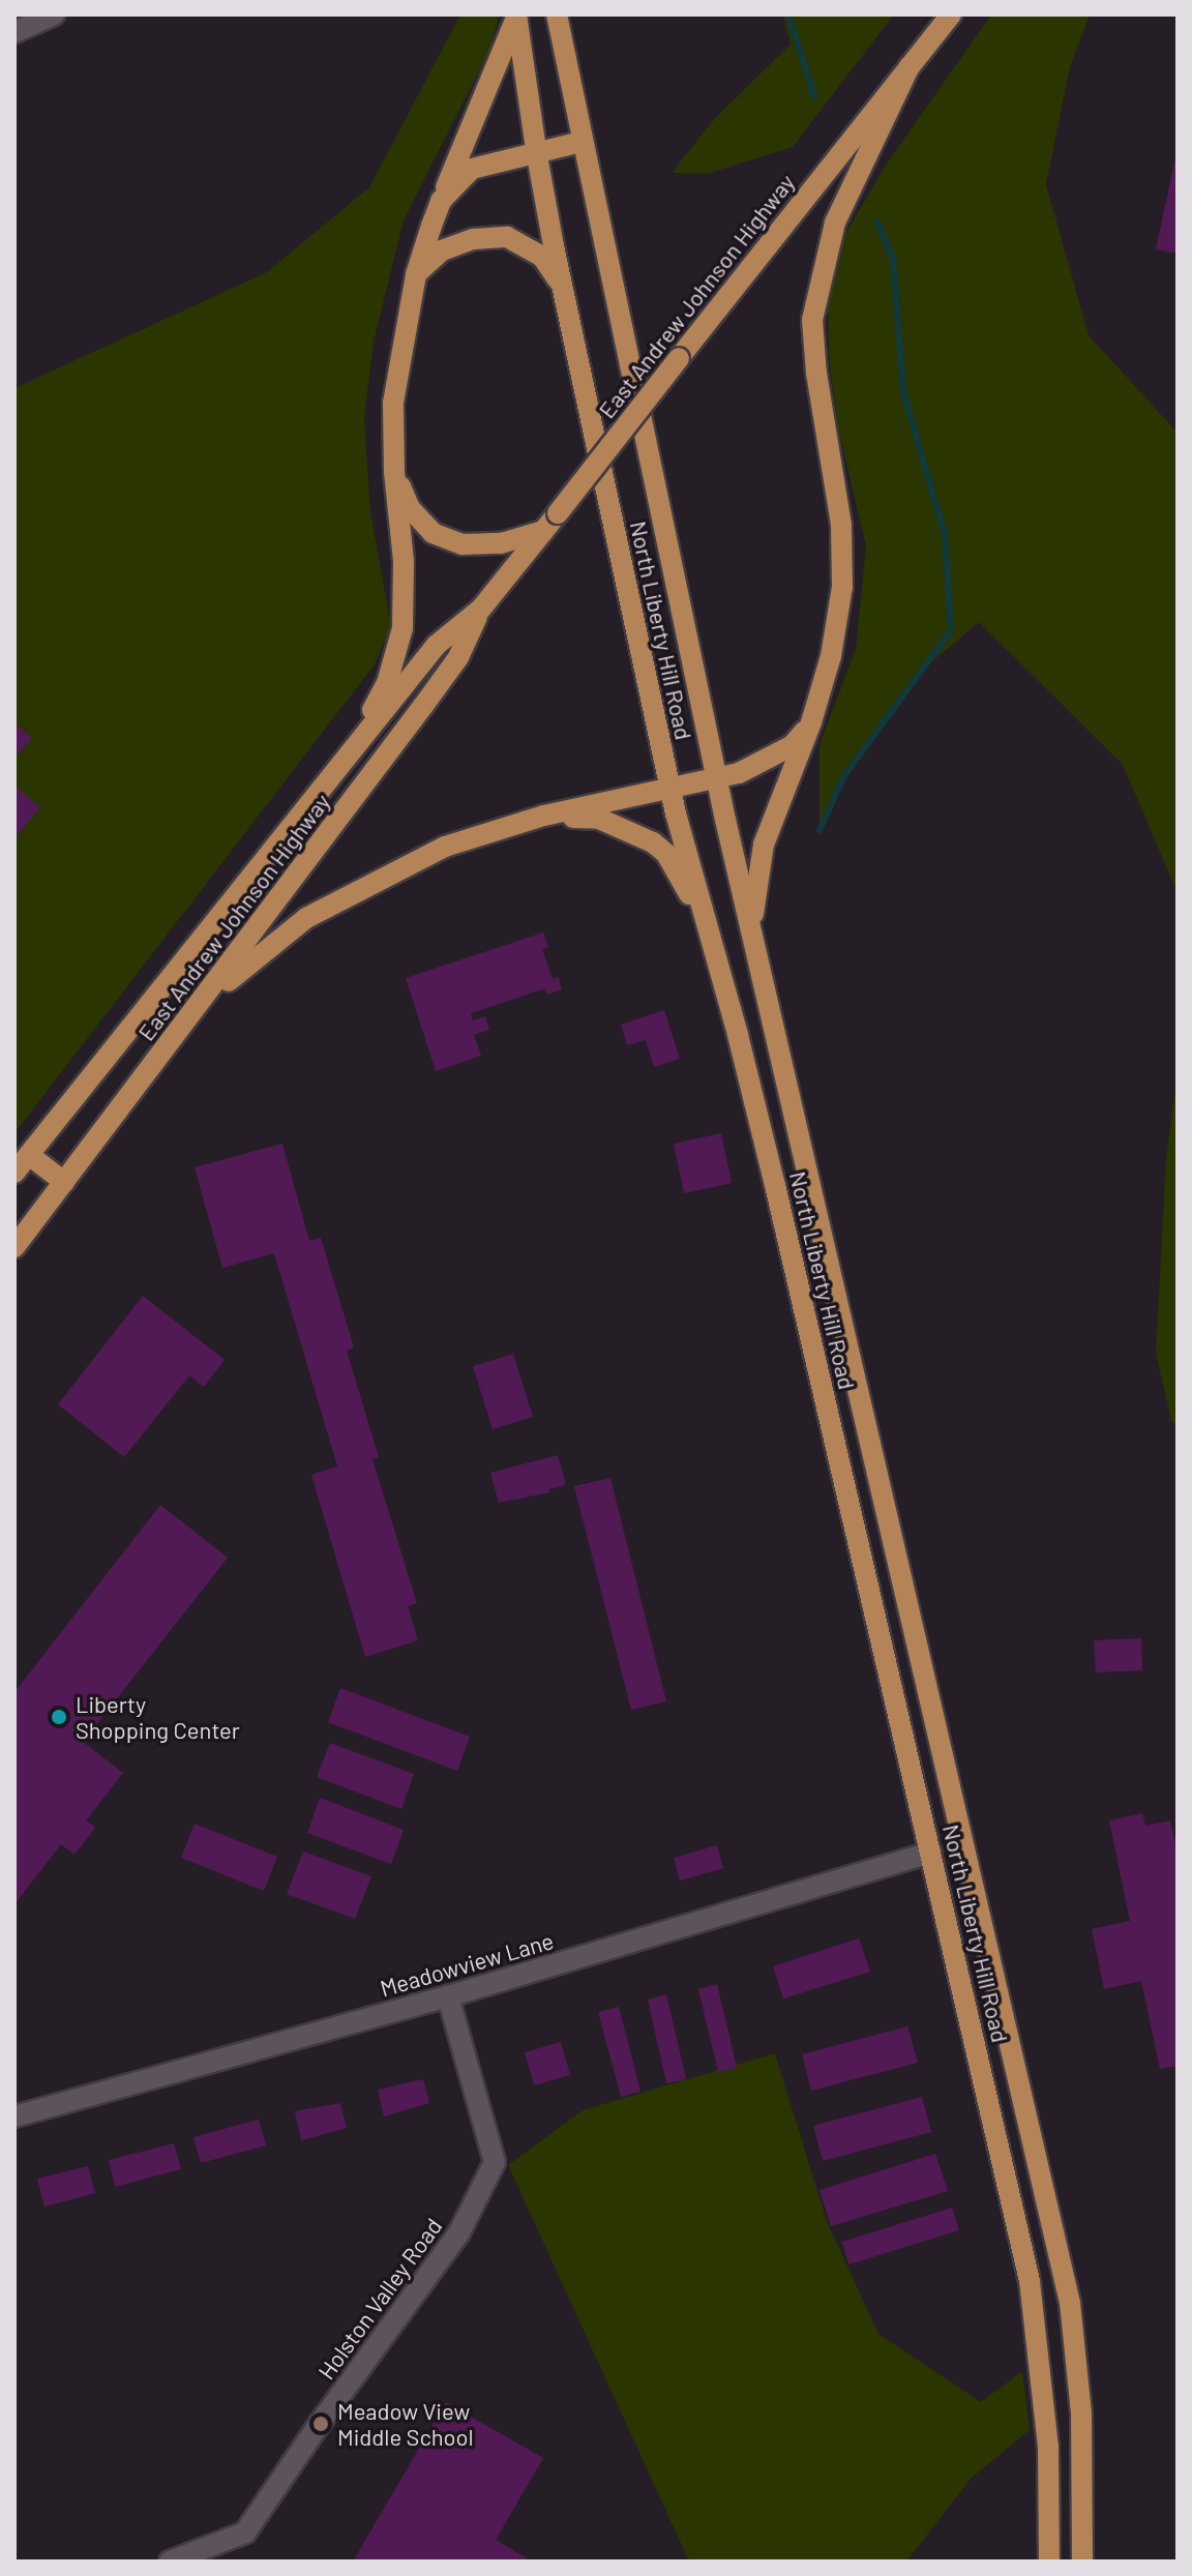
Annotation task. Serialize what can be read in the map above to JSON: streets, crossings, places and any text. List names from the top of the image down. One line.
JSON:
{"streets":{"main road":["East Andrew Johnson Highway","North Liberty Hill Road"],"street":["Meadowview Lane","Holston Valley Road"]},"crossings":[["North Liberty Hill Road","Meadowview Lane"],["Meadowview Lane","Holston Valley Road"]],"places":["Liberty Shopping Center","Meadow View Middle School"]}
